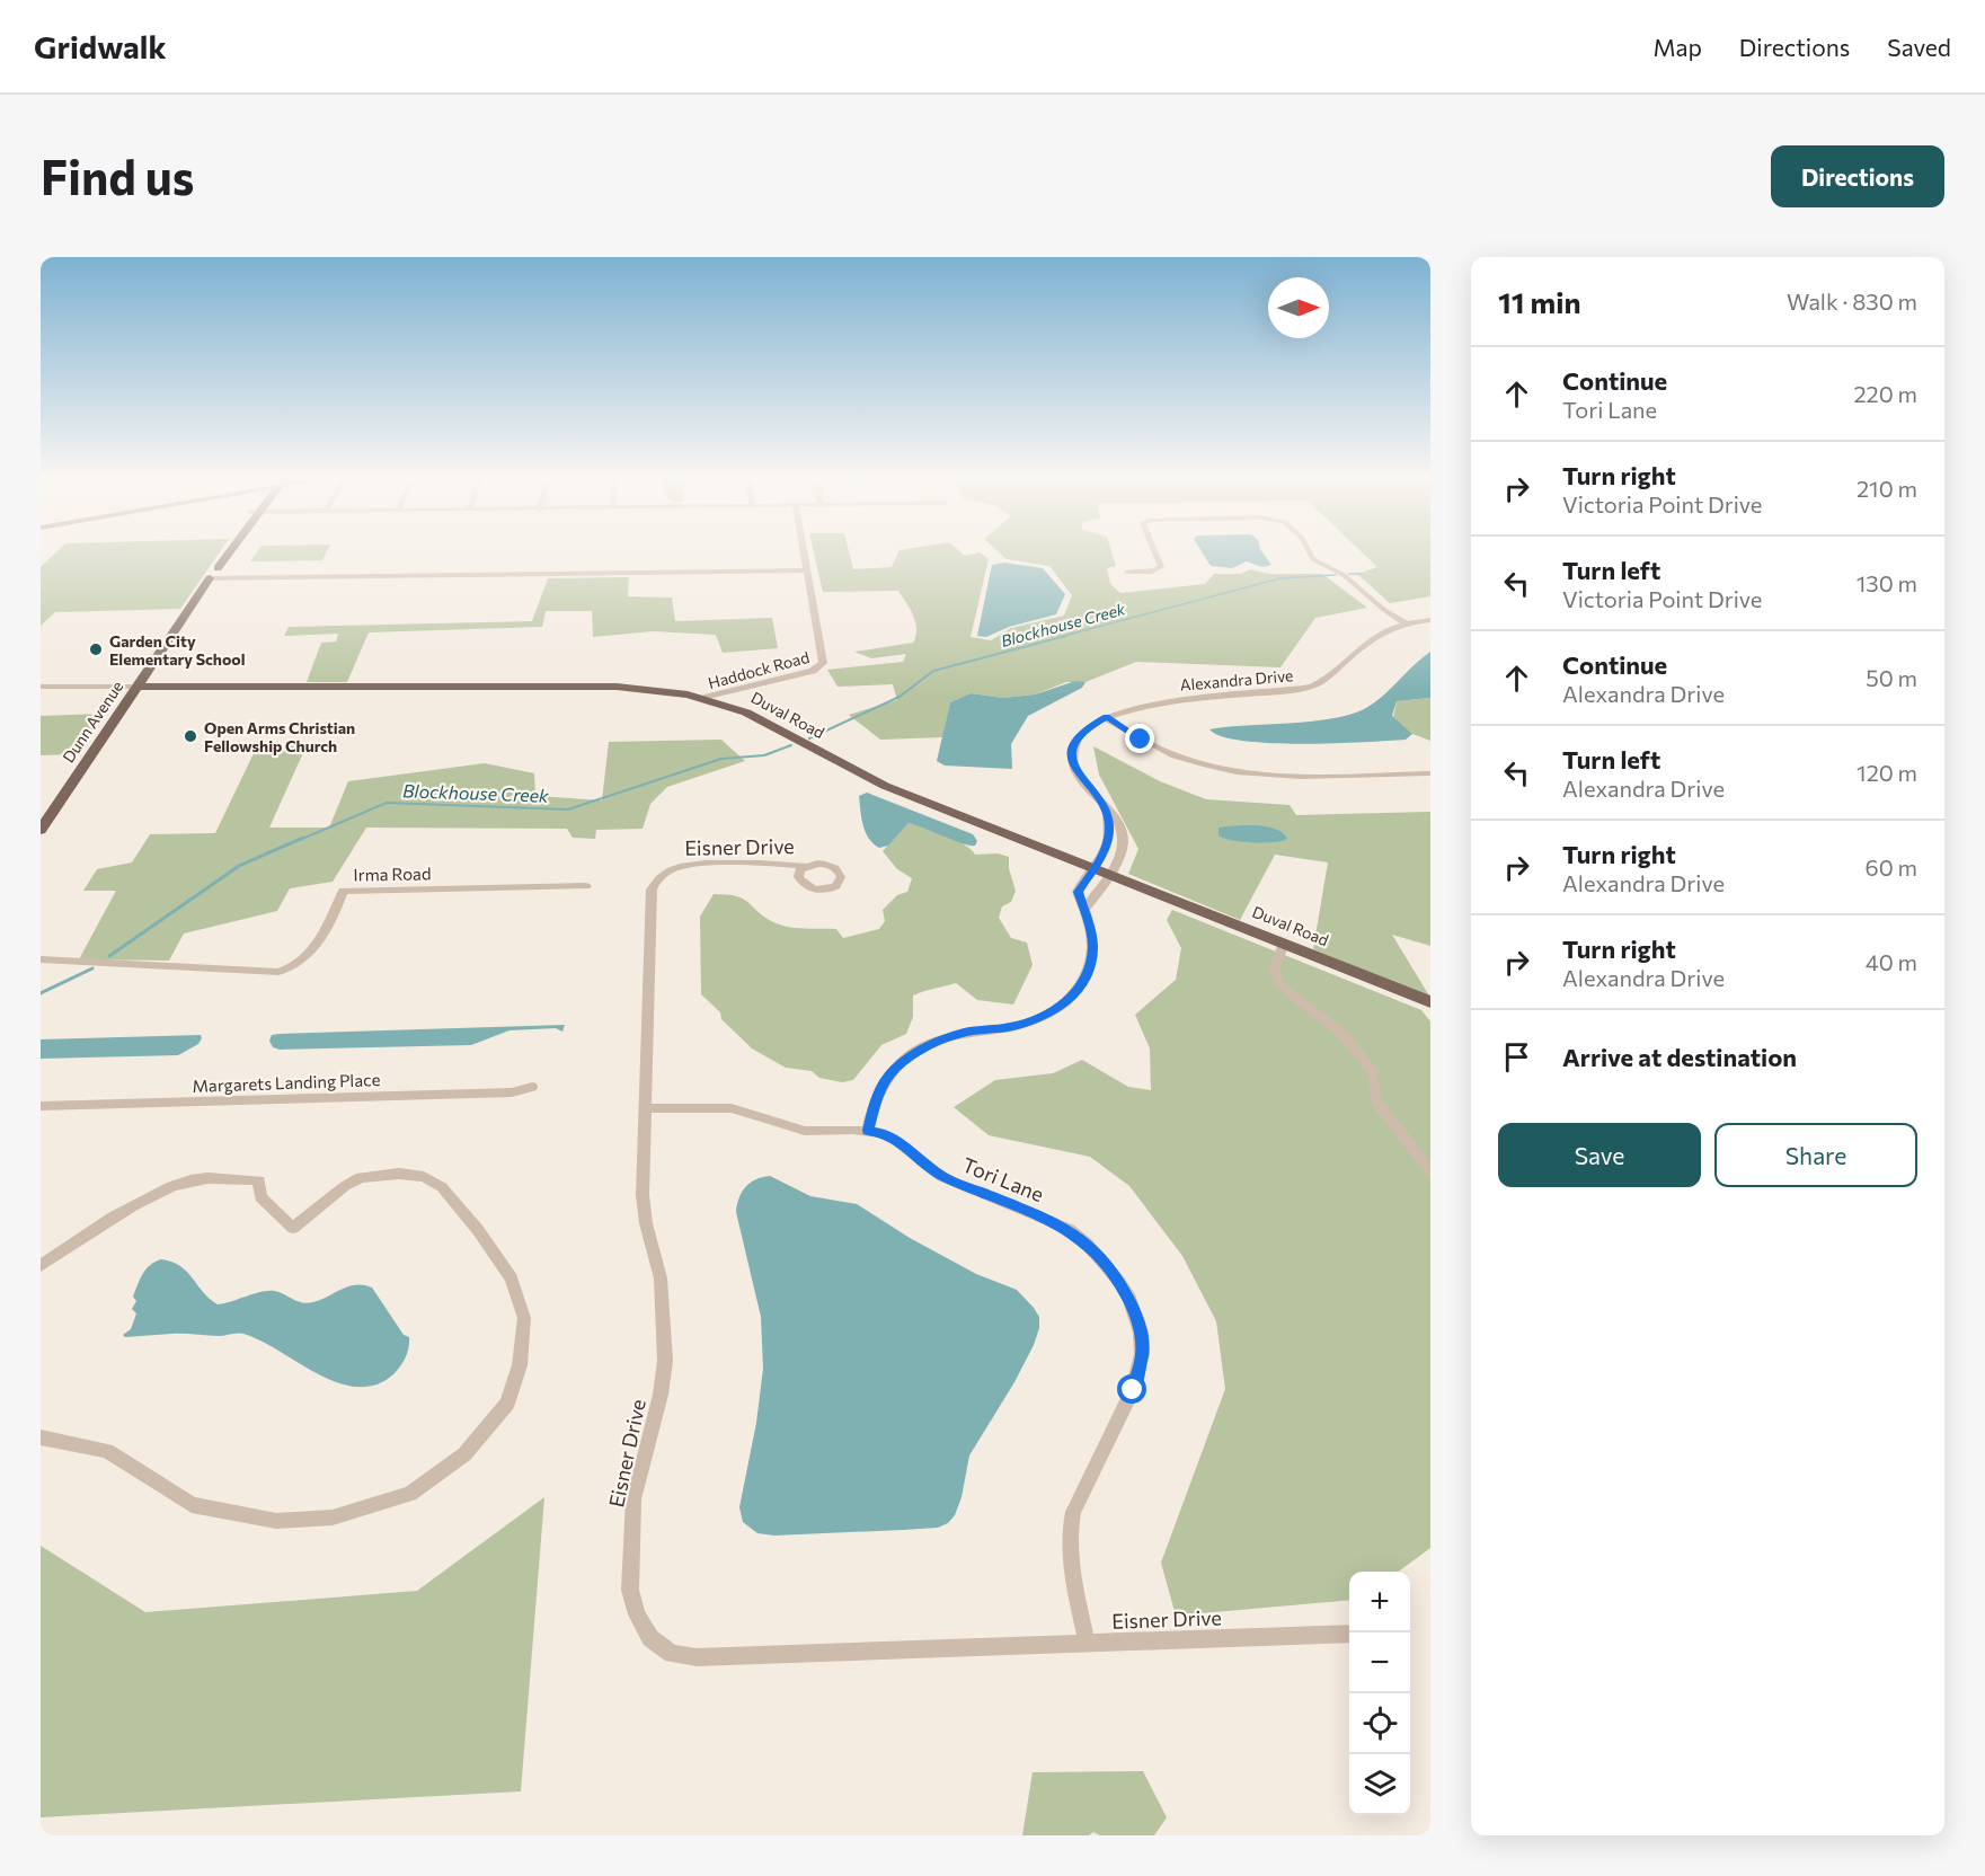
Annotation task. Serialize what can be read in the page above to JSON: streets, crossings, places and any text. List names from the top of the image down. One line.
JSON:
{"streets":{"main road":["Duval Road","Dunn Avenue"],"street":["Haddock Road","Alexandra Drive","Eisner Drive","Irma Road","Margarets Landing Place","Tori Lane"]},"crossings":[["Haddock Road","Duval Road"],["Alexandra Drive","Duval Road"],["Duval Road","Dunn Avenue"],["Eisner Drive","Tori Lane"]],"water":["Blockhouse Creek"],"places":["Garden City Elementary School","Open Arms Christian Fellowship Church"],"north":"right","page":{"header":"Gridwalk","nav":["Map","Directions","Saved"],"buttons":["Directions",["Save","Share"]],"title":"Find us","heading":["11 min","Walk · 830 m"],"list":[["Continue","Tori Lane","220 m"],["Turn right","Victoria Point Drive","210 m"],["Turn left","Victoria Point Drive","130 m"],["Continue","Alexandra Drive","50 m"],["Turn left","Alexandra Drive","120 m"],["Turn right","Alexandra Drive","60 m"],["Turn right","Alexandra Drive","40 m"],"Arrive at destination"],"map_buttons":["+","−"]}}
